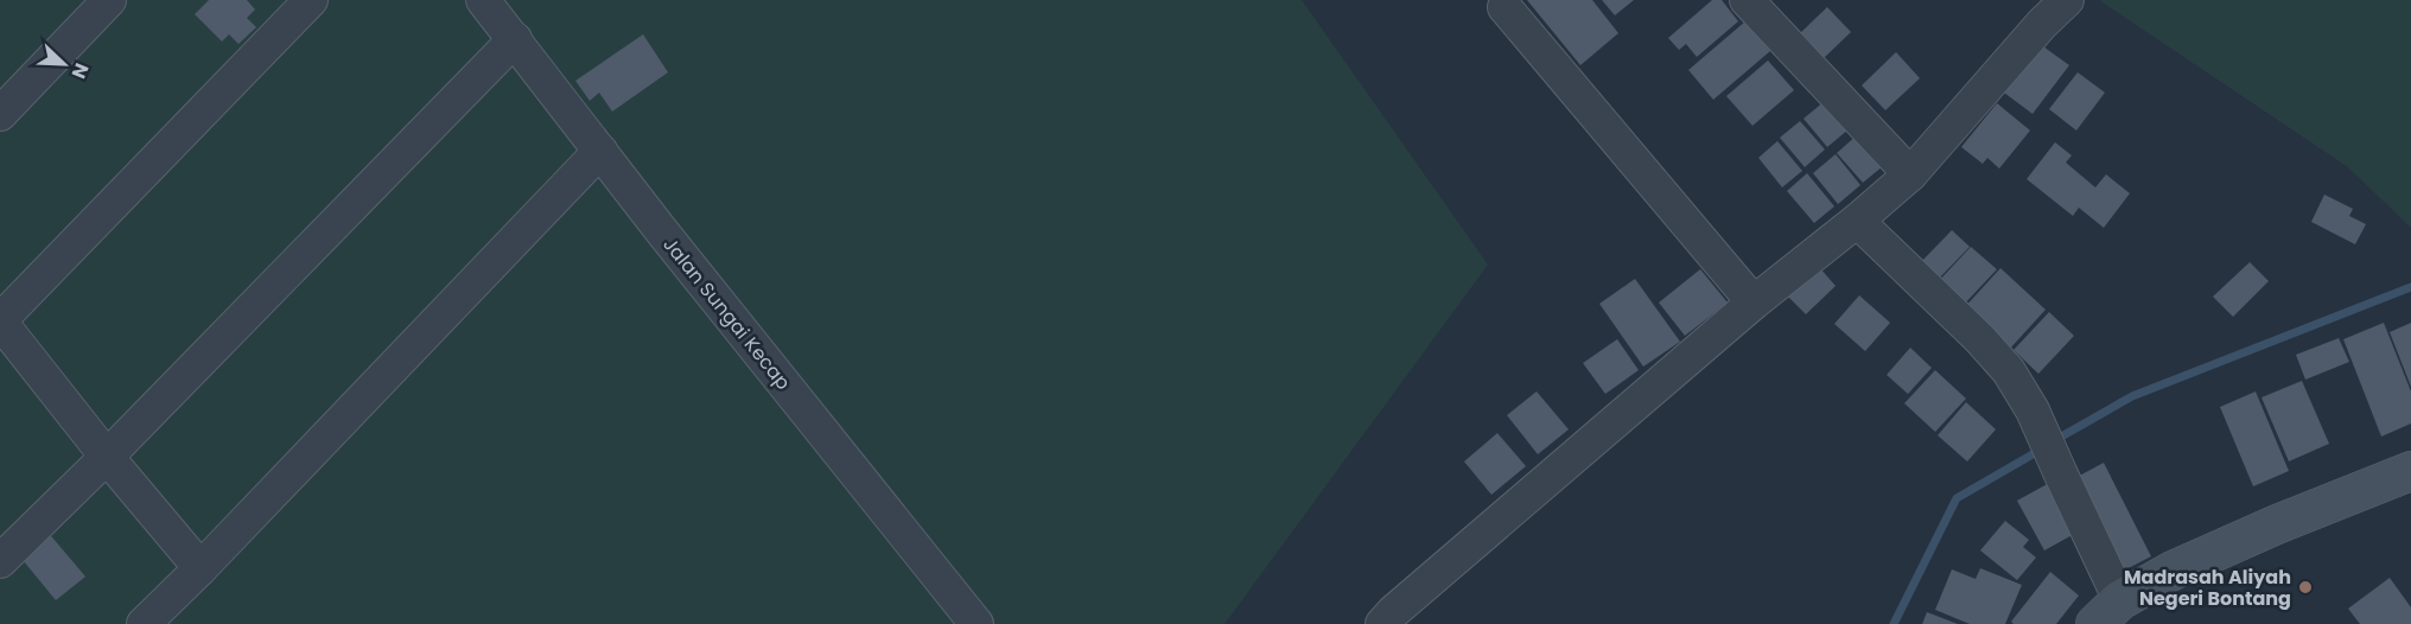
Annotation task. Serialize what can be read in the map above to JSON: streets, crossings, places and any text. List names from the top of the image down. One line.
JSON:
{"streets":{"street":["Jalan Sungai Kecap"]},"places":["Madrasah Aliyah Negeri Bontang"],"north":"bottom right"}
